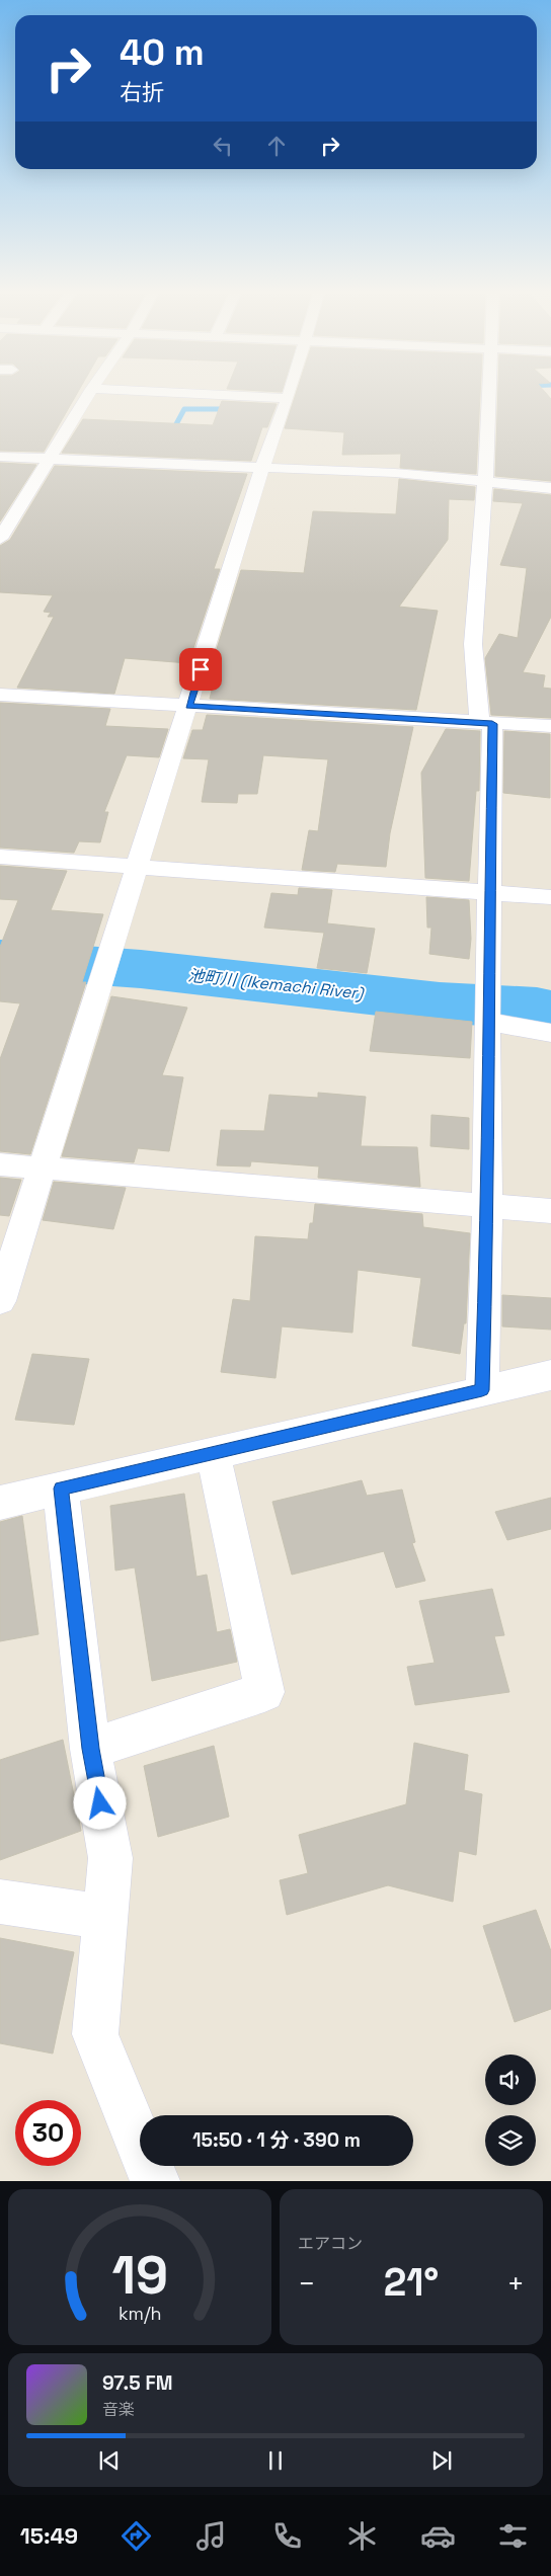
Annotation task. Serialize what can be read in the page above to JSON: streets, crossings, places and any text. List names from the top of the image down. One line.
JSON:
{"water":["池町川 (Ikemachi River)"],"page":{"turn":["40 m","右折"],"limit":"30","trip":"15:50 · 1 分 · 390 m","tile":"エアコン","heat":["−","21°","+"],"song":["97.5 FM","音楽"],"tabs":"15:49","gauge":["19","km/h"]}}
